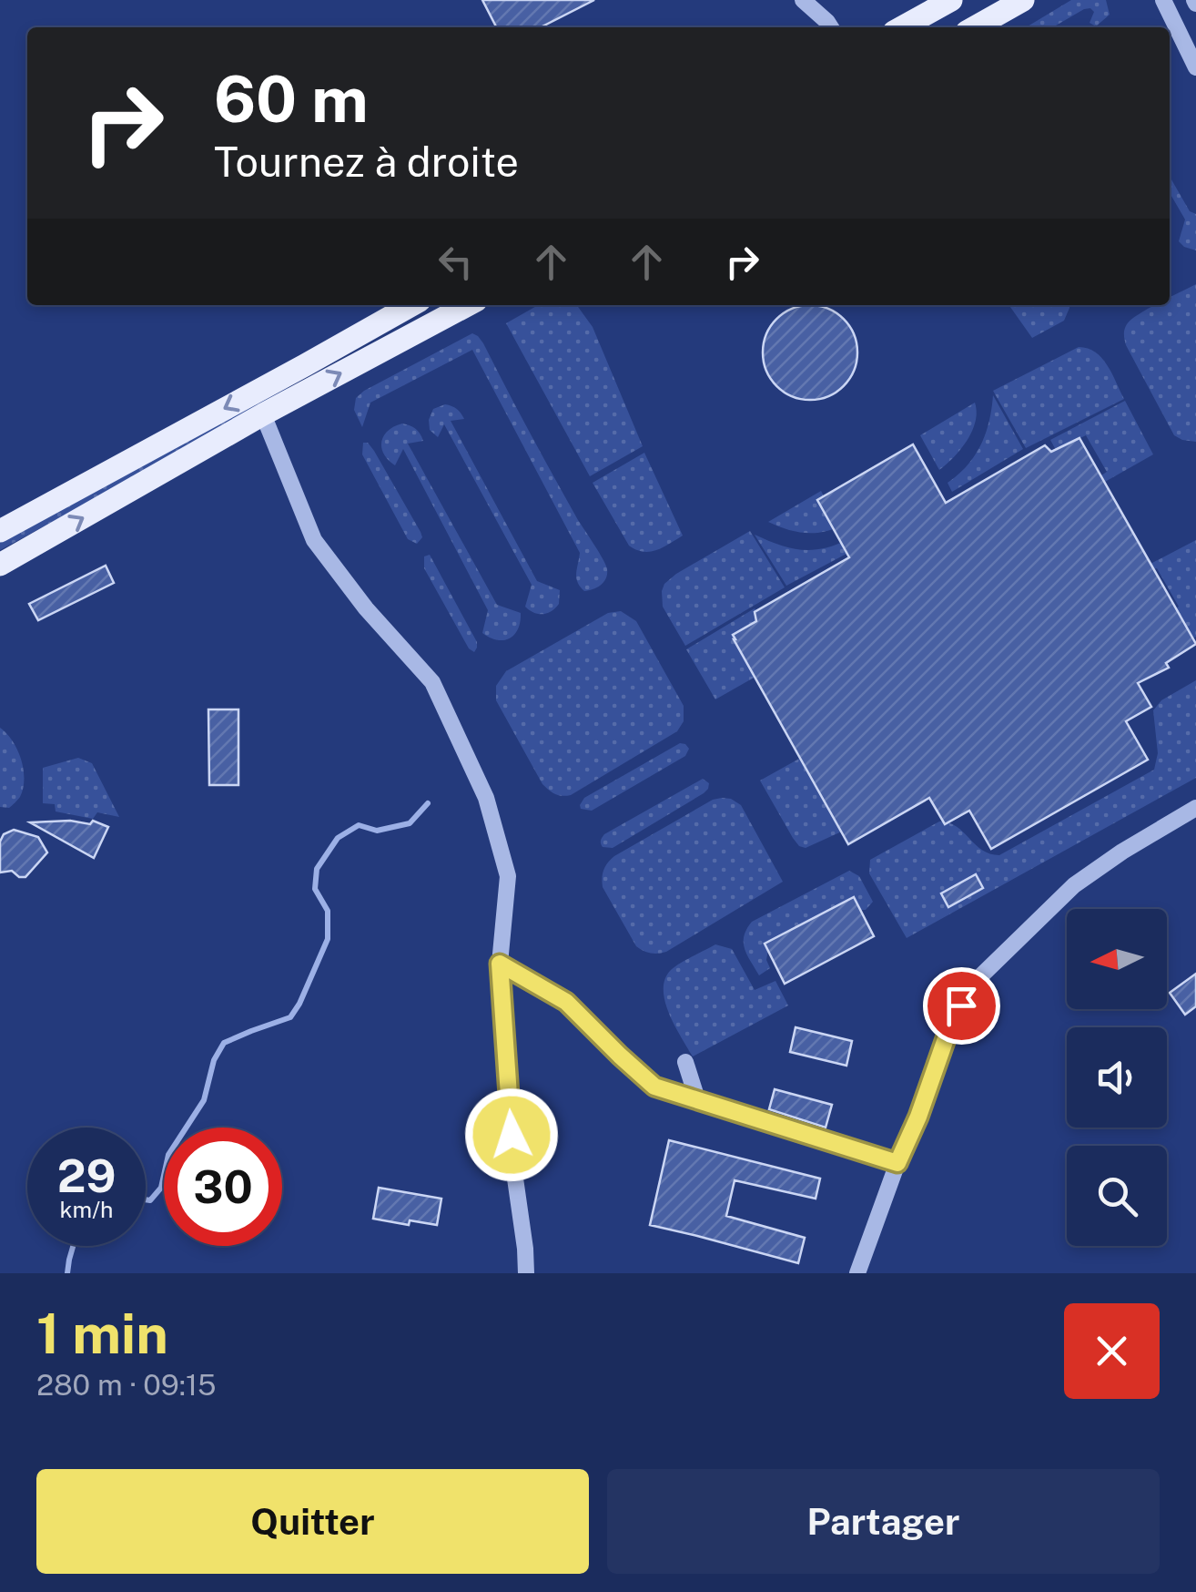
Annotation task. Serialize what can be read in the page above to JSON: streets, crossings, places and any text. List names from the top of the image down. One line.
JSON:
{"north":"left","page":{"turn":["60 m","Tournez à droite"],"speed":"29 km/h","limit":"30","heading":["1 min","280 m · 09:15"],"buttons":["Quitter","Partager"]}}
